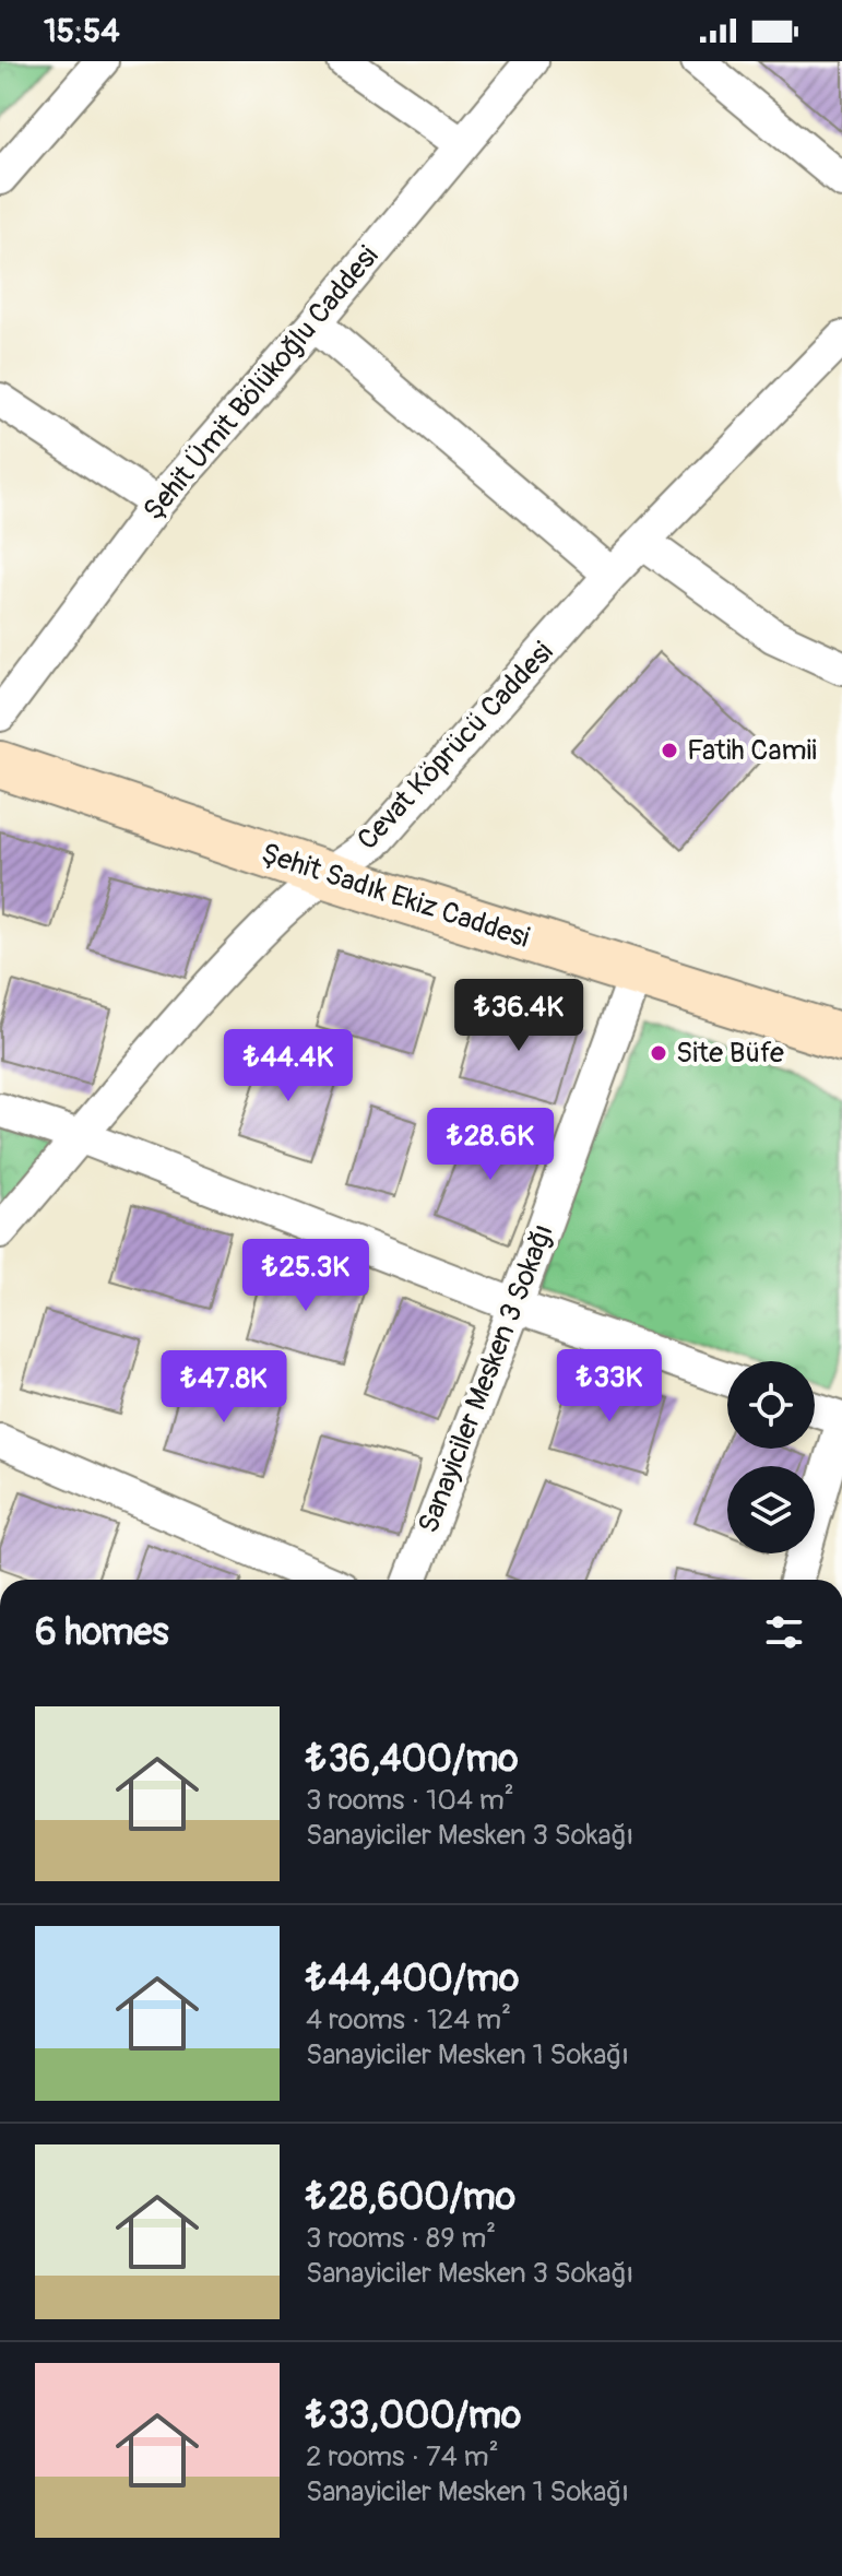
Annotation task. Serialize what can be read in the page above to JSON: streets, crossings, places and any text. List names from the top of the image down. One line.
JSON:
{"streets":{"street":["Şehit Ümit Bölükoğlu Caddesi","Cevat Köprücü Caddesi","Şehit Sadık Ekiz Caddesi","Sanayiciler Mesken 3 Sokağı"]},"crossings":[["Cevat Köprücü Caddesi","Şehit Sadık Ekiz Caddesi"],["Şehit Sadık Ekiz Caddesi","Sanayiciler Mesken 3 Sokağı"]],"places":["Fatih Camii","Site Büfe"],"page":{"status":"15:54","price":["₺36.4K","₺44.4K","₺28.6K","₺25.3K","₺33K","₺47.8K"],"heading":"6 homes","list":[{"name":"₺36,400/mo","note":"3 rooms · 104 m² · Sanayiciler Mesken 3 Sokağı"},{"name":"₺44,400/mo","note":"4 rooms · 124 m² · Sanayiciler Mesken 1 Sokağı"},{"name":"₺28,600/mo","note":"3 rooms · 89 m² · Sanayiciler Mesken 3 Sokağı"},{"name":"₺33,000/mo","note":"2 rooms · 74 m² · Sanayiciler Mesken 1 Sokağı"}]}}
